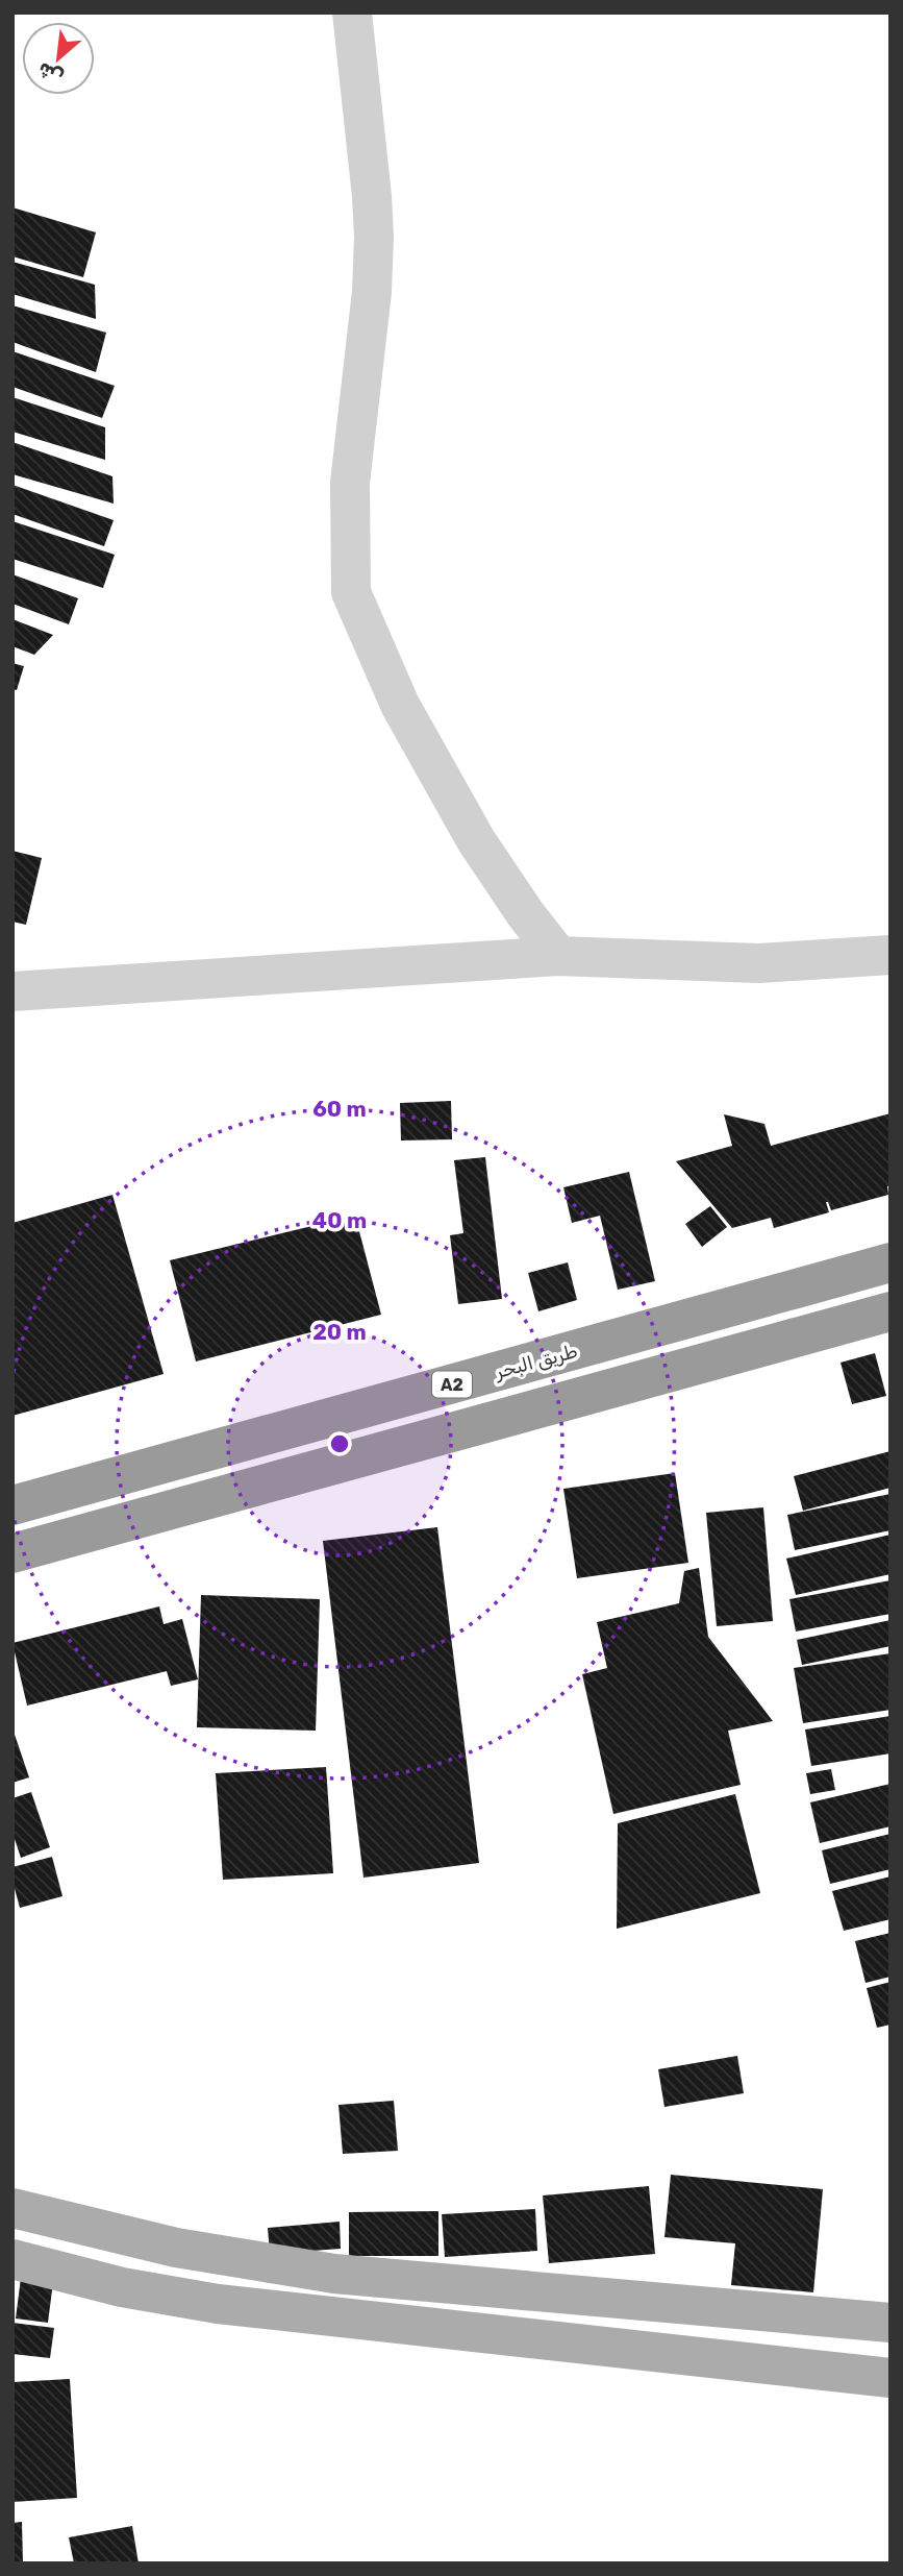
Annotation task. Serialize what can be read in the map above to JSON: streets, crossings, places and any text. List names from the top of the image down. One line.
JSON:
{"streets":{"highway":["طريق البحر","A2"]},"north":"bottom left","rings":["60 m","40 m","20 m"]}
